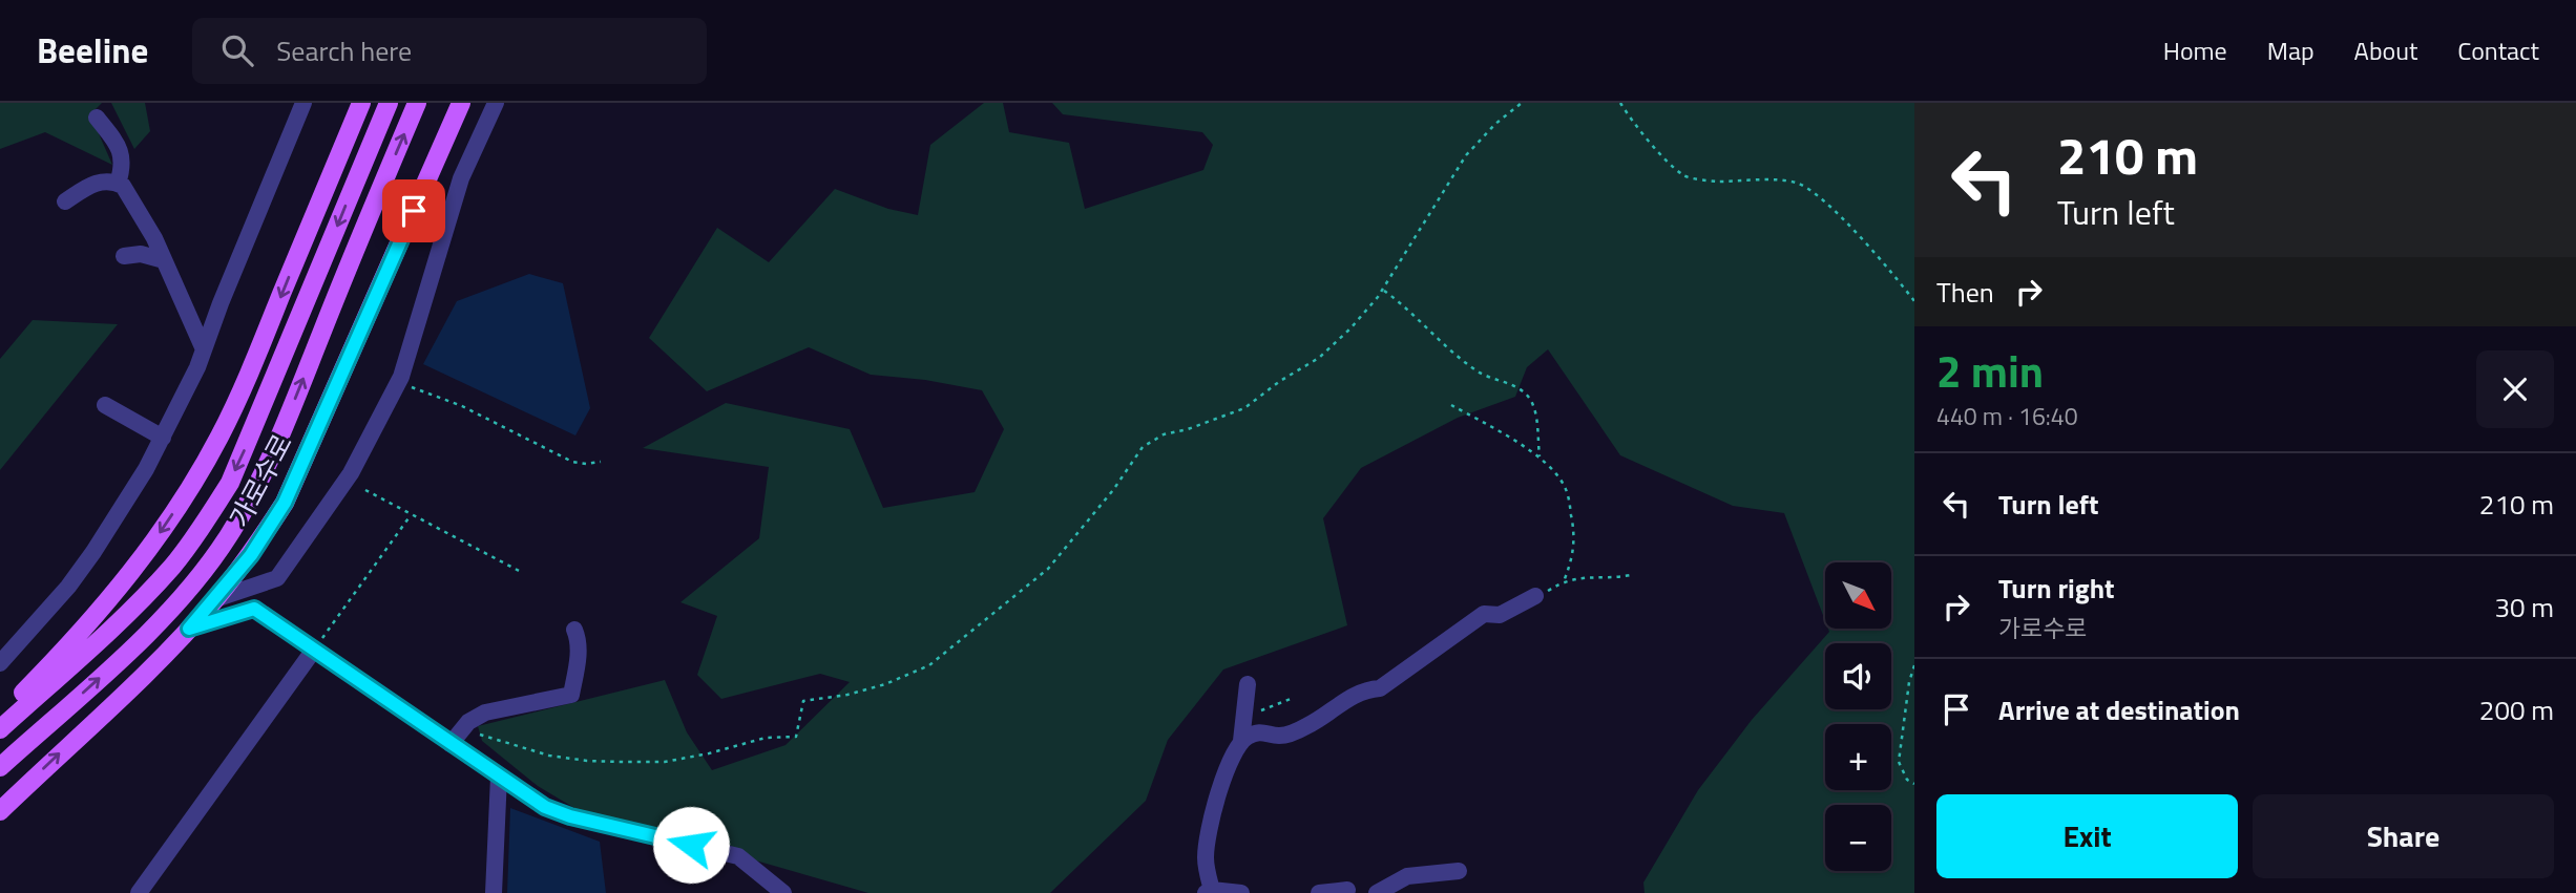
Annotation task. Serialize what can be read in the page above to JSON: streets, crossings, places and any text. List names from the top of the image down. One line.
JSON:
{"streets":{"main road":["가로수로"]},"north":"bottom right","page":{"header":"Beeline","search":"Search here","nav":["Home","Map","About","Contact"],"turn":["210 m","Turn left"],"then":"Then","heading":["2 min","440 m · 16:40"],"list":[{"name":"Turn left","value":"210 m"},{"name":"Turn right","note":"가로수로","value":"30 m"},{"name":"Arrive at destination","value":"200 m"}],"map_buttons":["+","−"],"buttons":["Exit","Share"]}}
